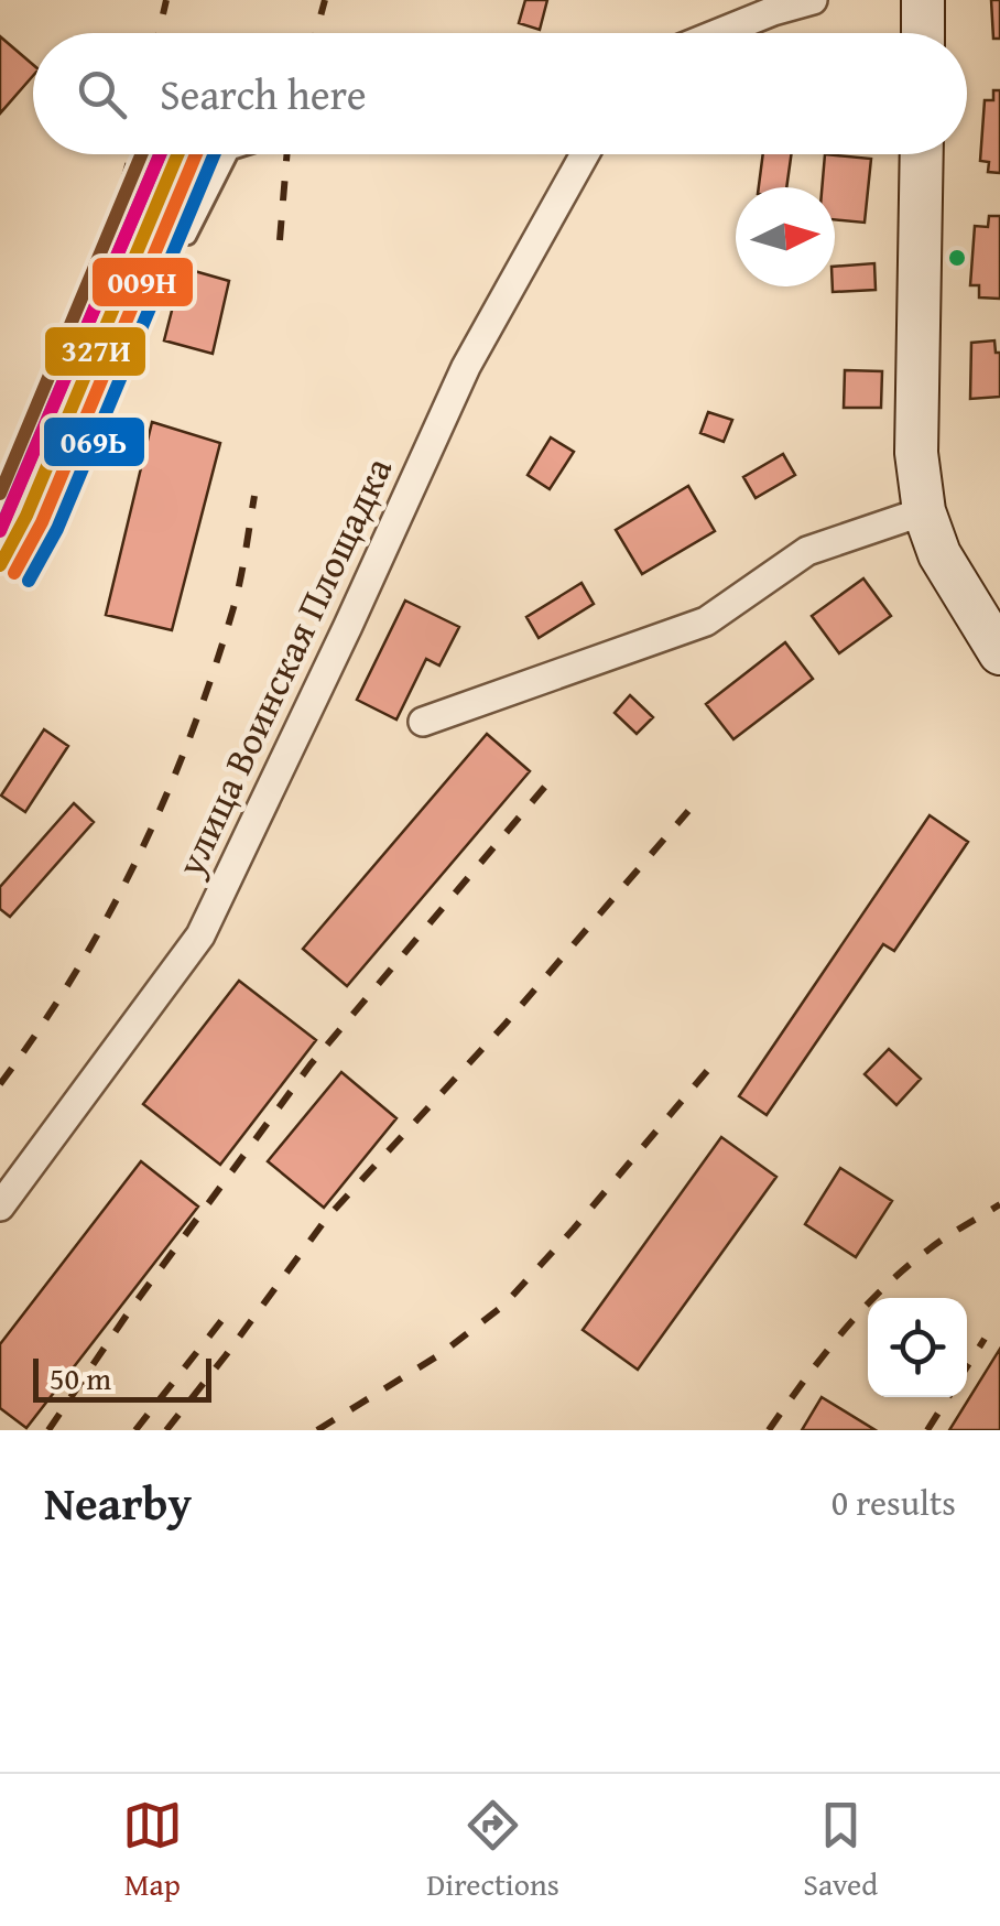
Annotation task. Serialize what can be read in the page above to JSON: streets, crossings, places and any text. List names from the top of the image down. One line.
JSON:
{"streets":{"street":["улица Воинская Площадка"]},"lines":["transit line 327И","transit line 009Н","transit line 069Ь"],"scale_bar":"50 m","north":"right","page":{"search":"Search here","scale":"50 m","heading":["Nearby","0 results"],"nav":["Map","Directions","Saved"]}}
